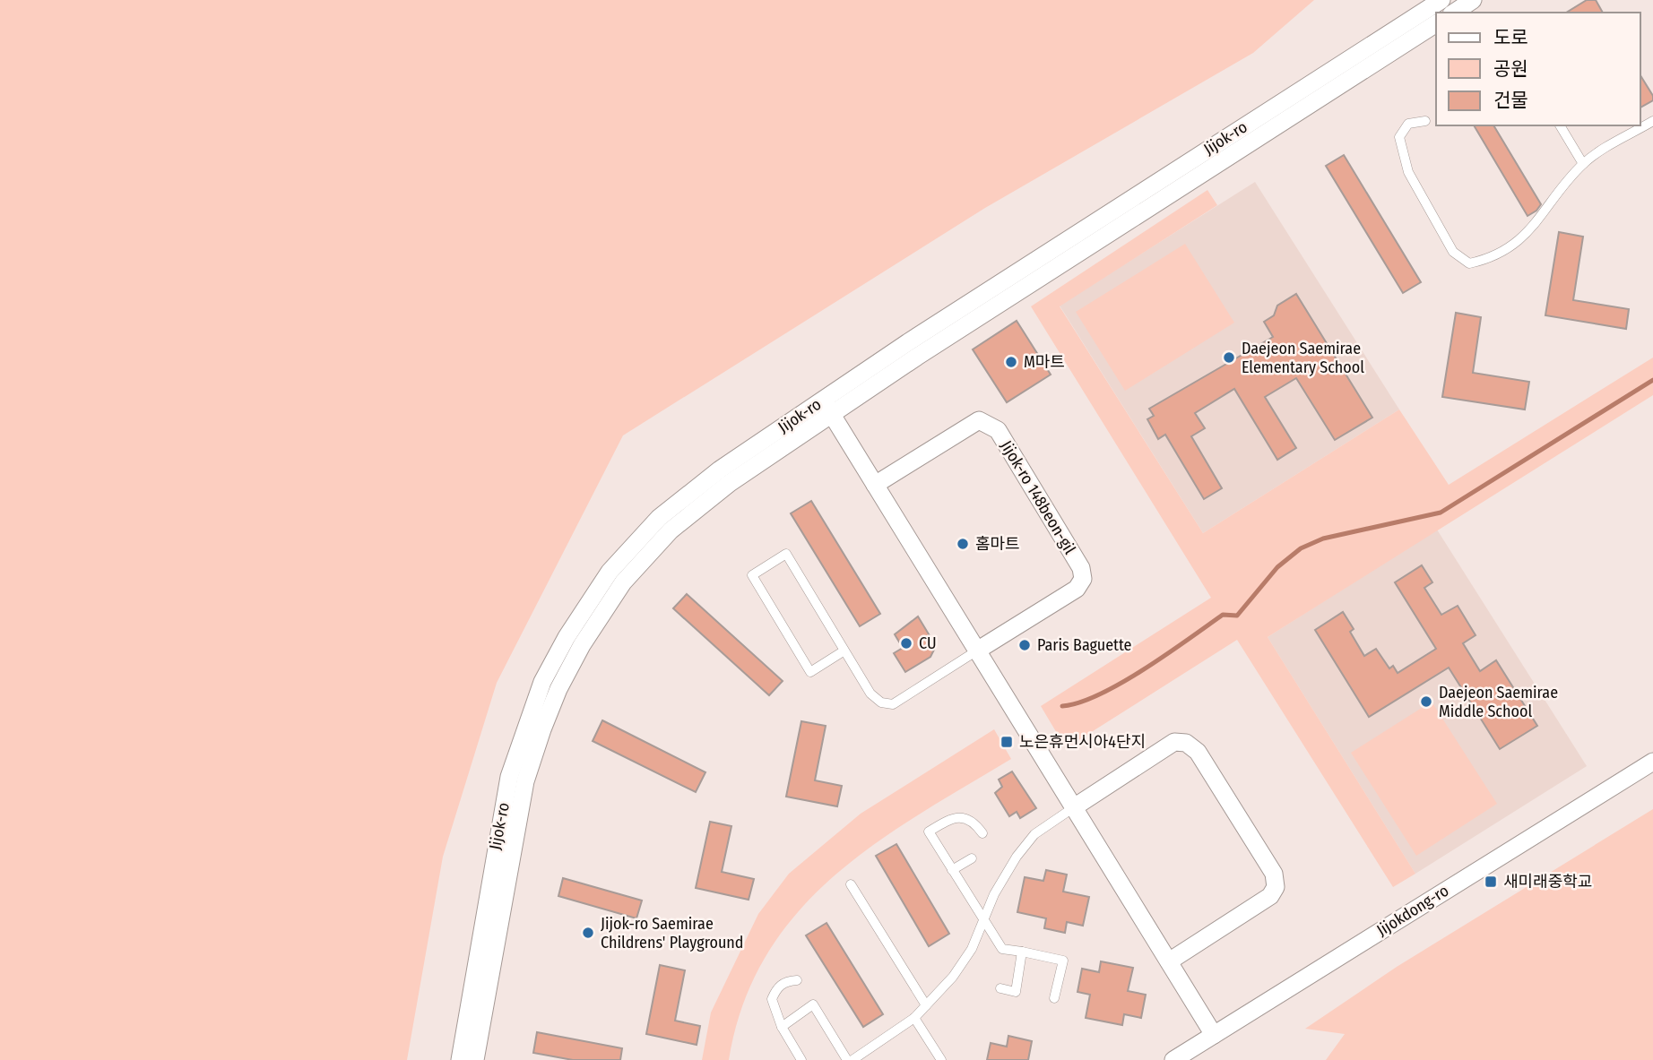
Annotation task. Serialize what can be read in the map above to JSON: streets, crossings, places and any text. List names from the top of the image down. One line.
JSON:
{"streets":{"street":["Jijok-ro","Jijok-ro 148beon-gil","Jijokdong-ro"]},"places":{"other":["Daejeon Saemirae Elementary School","M마트","홈마트","CU","Paris Baguette","Daejeon Saemirae Middle School","Jijok-ro Saemirae Childrens' Playground"],"transit":["노은휴먼시아4단지","새미래중학교"]},"legend":["도로","공원","건물"]}
